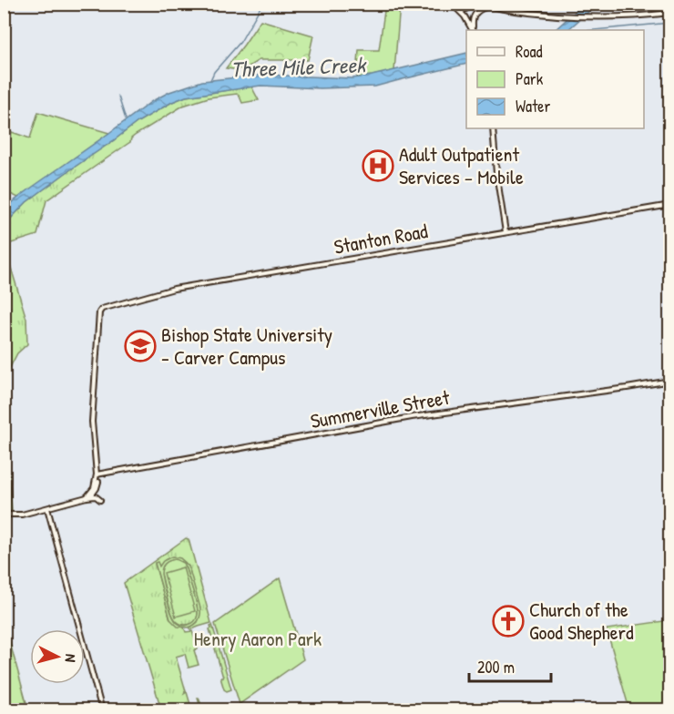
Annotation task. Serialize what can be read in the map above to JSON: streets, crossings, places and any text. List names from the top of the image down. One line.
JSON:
{"streets":{"street":["Stanton Road","Summerville Street"]},"crossings":[["Stanton Road","Summerville Street"]],"water":["Three Mile Creek"],"parks":["Henry Aaron Park"],"places":{"hospital":["Adult Outpatient Services – Mobile"],"school or university":["Bishop State University - Carver Campus"],"church":["Church of the Good Shepherd"]},"legend":["Road","Park","Water"],"scale_bar":"200 m","north":"right"}
